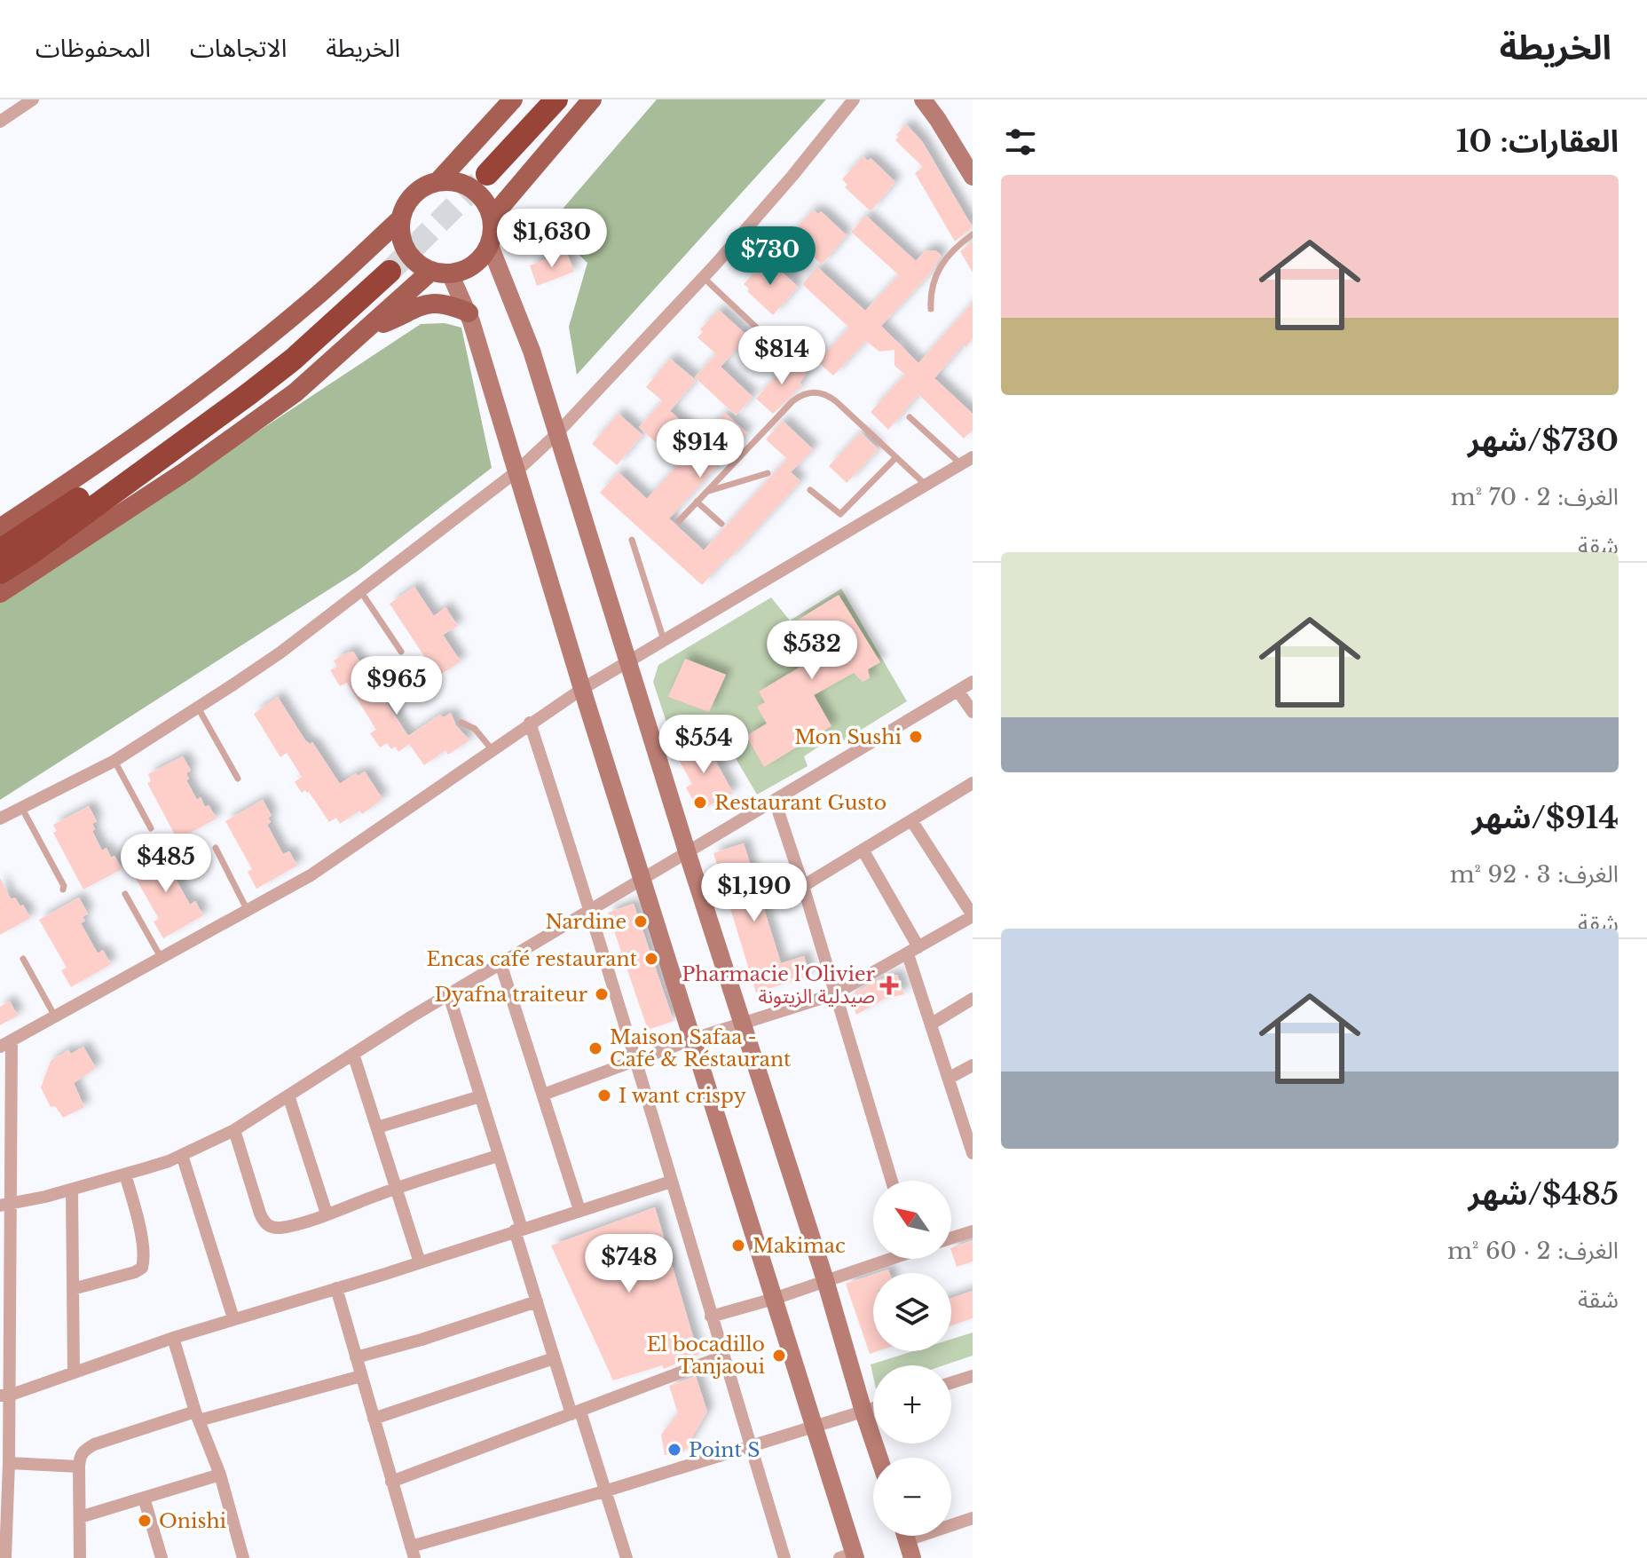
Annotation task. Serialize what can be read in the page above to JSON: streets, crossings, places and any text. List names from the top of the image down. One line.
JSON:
{"places":{"other":["Mon Sushi","Restaurant Gusto","Nardine","Encas café restaurant","Dyafna traiteur","Maison Safaa - Café & Réstaurant","I want crispy","Makimac","El bocadillo Tanjaoui","Point S","Onishi"],"health":["Pharmacie l'Olivier صيدلية الزيتونة"]},"north":"top left","page":{"header":"الخريطة","nav":["الخريطة","الاتجاهات","المحفوظات"],"heading":"العقارات: 10","list":[{"name":"$730/شهر","note":"الغرف: 2 · 70 m² · شقة"},{"name":"$914/شهر","note":"الغرف: 3 · 92 m² · شقة"},{"name":"$485/شهر","note":"الغرف: 2 · 60 m² · شقة"}],"price":["$1,630","$730","$814","$914","$532","$965","$554","$485","$1,190","$748"],"map_buttons":["+","−"]}}
